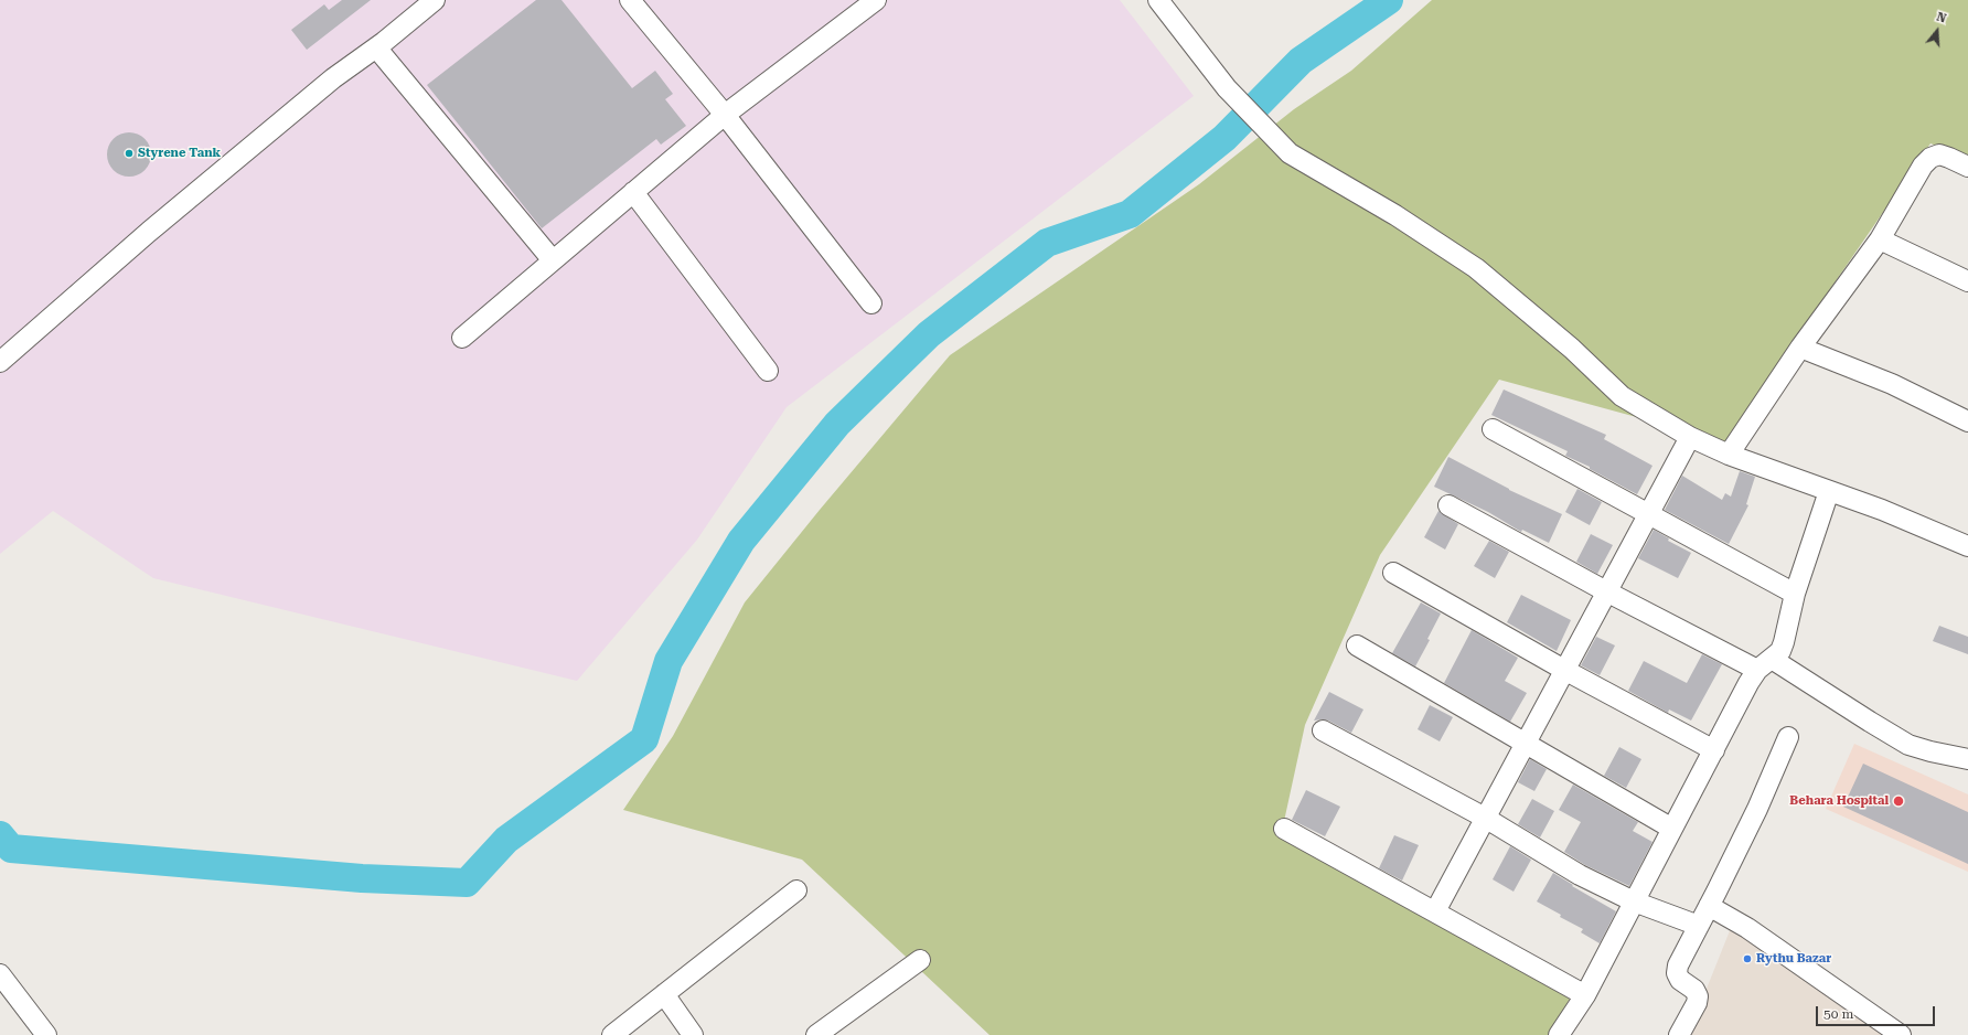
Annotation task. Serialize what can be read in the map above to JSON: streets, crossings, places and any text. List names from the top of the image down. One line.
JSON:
{"places":["Styrene Tank","Behara Hospital","Rythu Bazar"],"scale_bar":"50 m","north":"top"}
